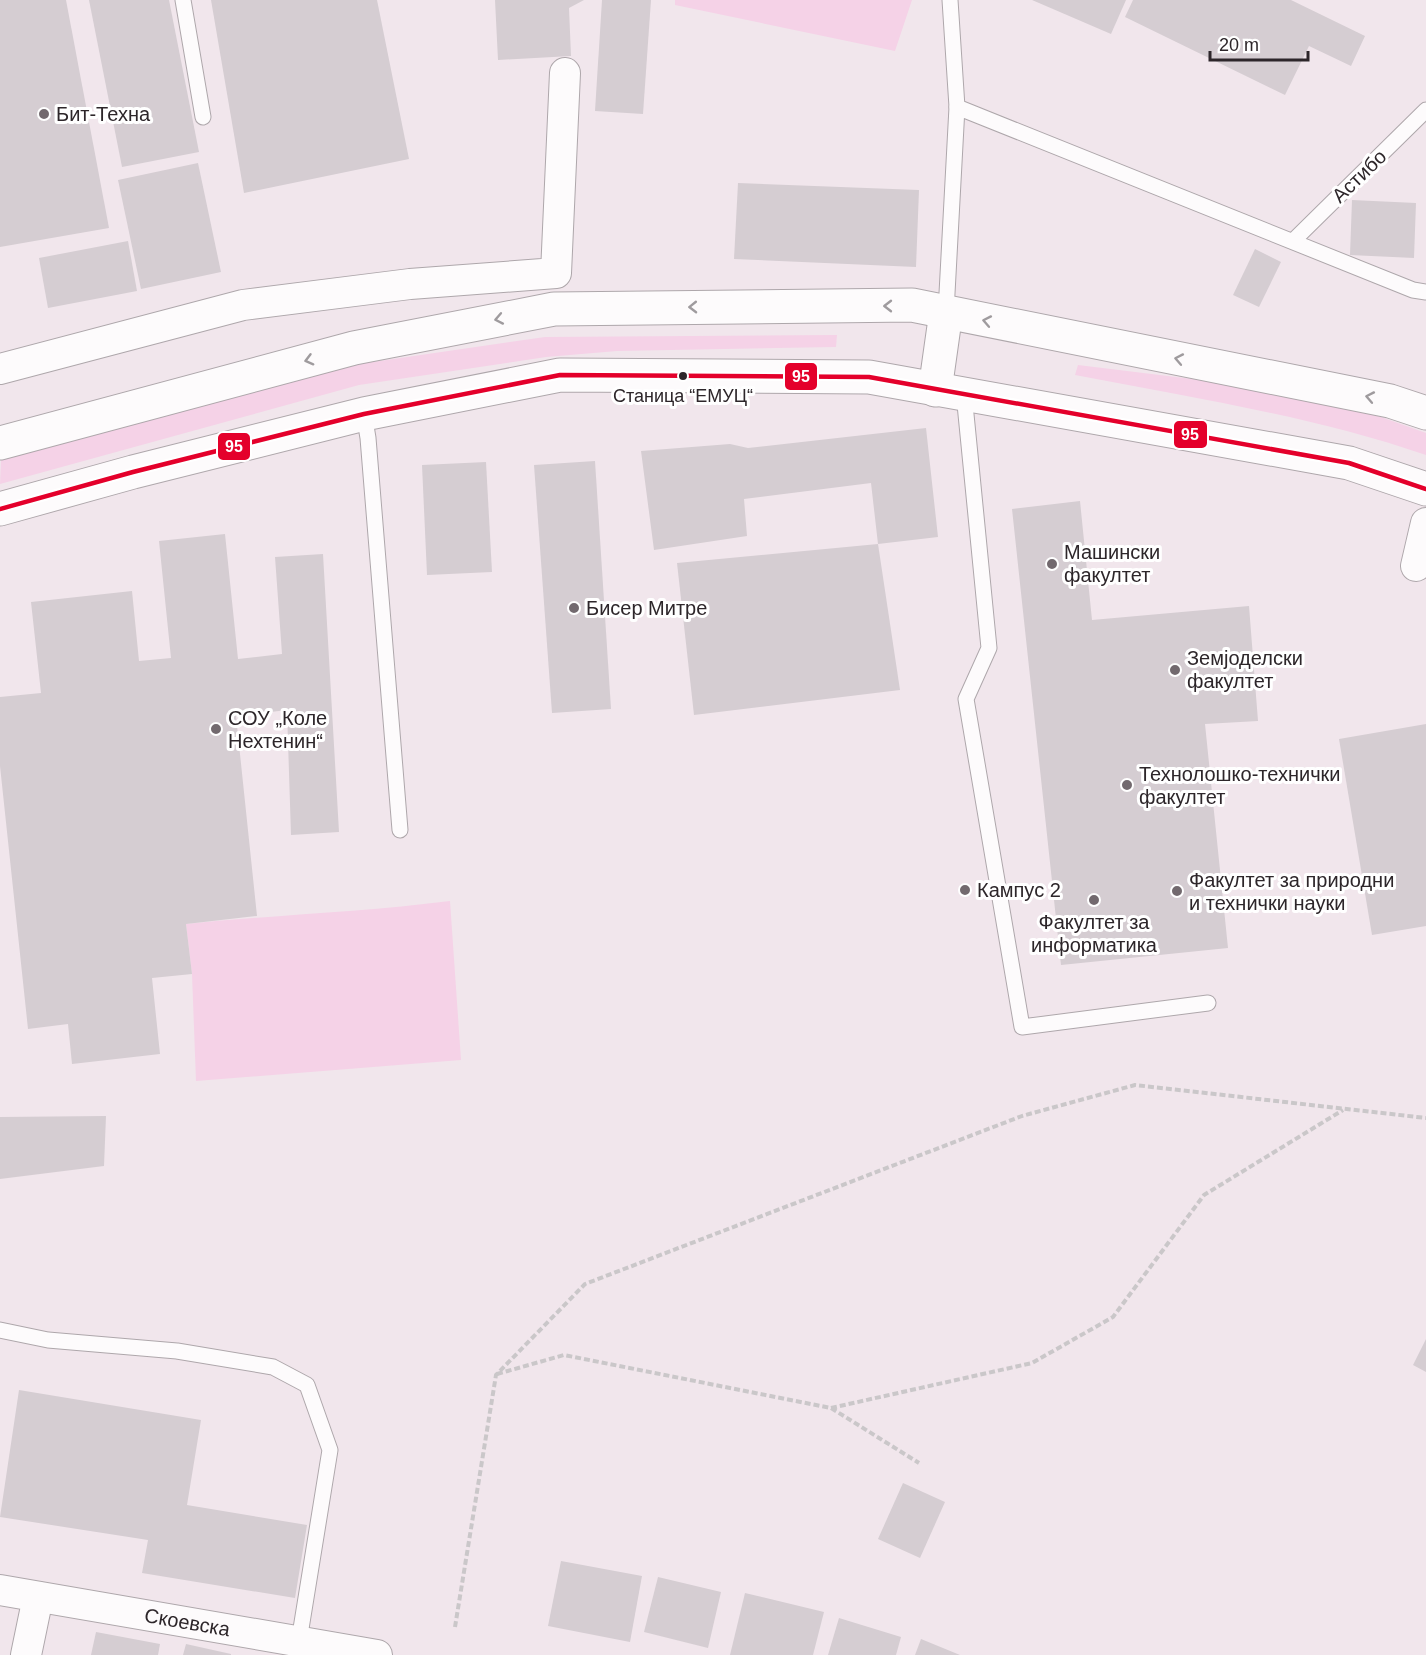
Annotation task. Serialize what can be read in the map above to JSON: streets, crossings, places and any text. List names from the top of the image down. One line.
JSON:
{"streets":{"street":["Скоевска"],"lane":["Астибо"]},"places":["Бит-Техна","Станица “ЕМУЦ“","Машински факултет","Бисер Митре","Земјоделски факултет","СОУ „Коле Нехтенин“","Технолошко-технички факултет","Кампус 2","Факултет за природни и технички науки","Факултет за информатика"],"lines":["transit line 95"],"scale_bar":"20 m"}
